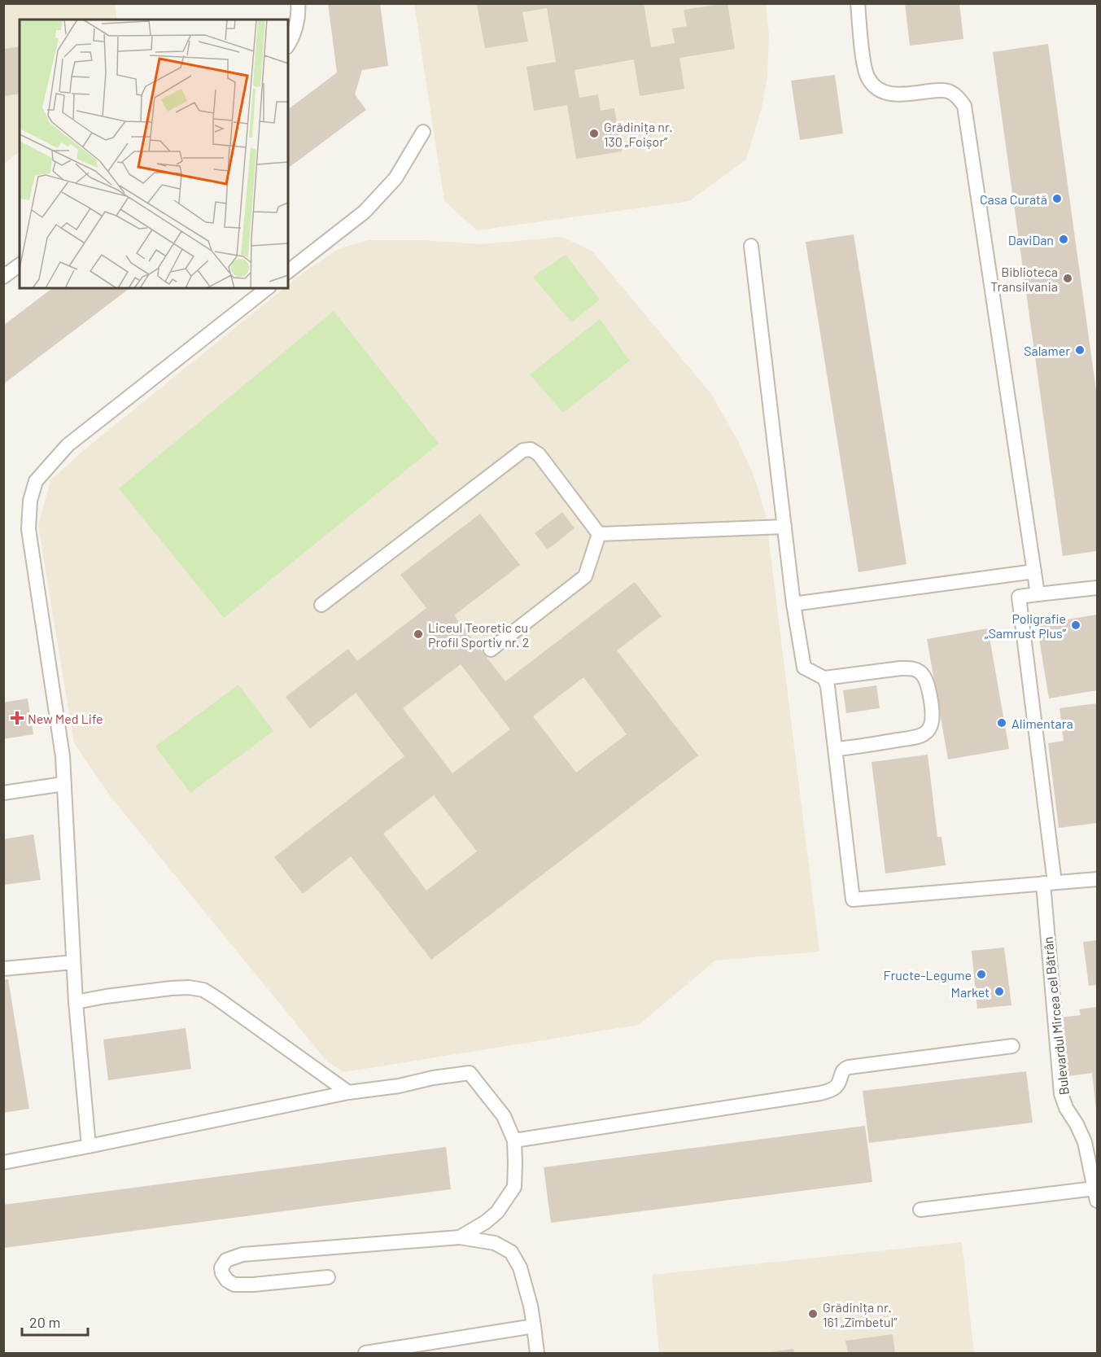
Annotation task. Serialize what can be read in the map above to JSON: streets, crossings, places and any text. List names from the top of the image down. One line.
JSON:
{"streets":{"lane":["Bulevardul Mircea cel Bătrân"]},"places":{"other":["Grădinița nr. 130 „Foișor”","Casa Curată","DaviDan","Biblioteca Transilvania","Salamer","Poligrafie „Samrust Plus”","Liceul Teoretic cu Profil Sportiv nr. 2","Alimentara","Fructe-Legume","Market","Grădinița nr. 161 „Zîmbetul”"],"health":["New Med Life"]},"scale_bar":"20 m"}
